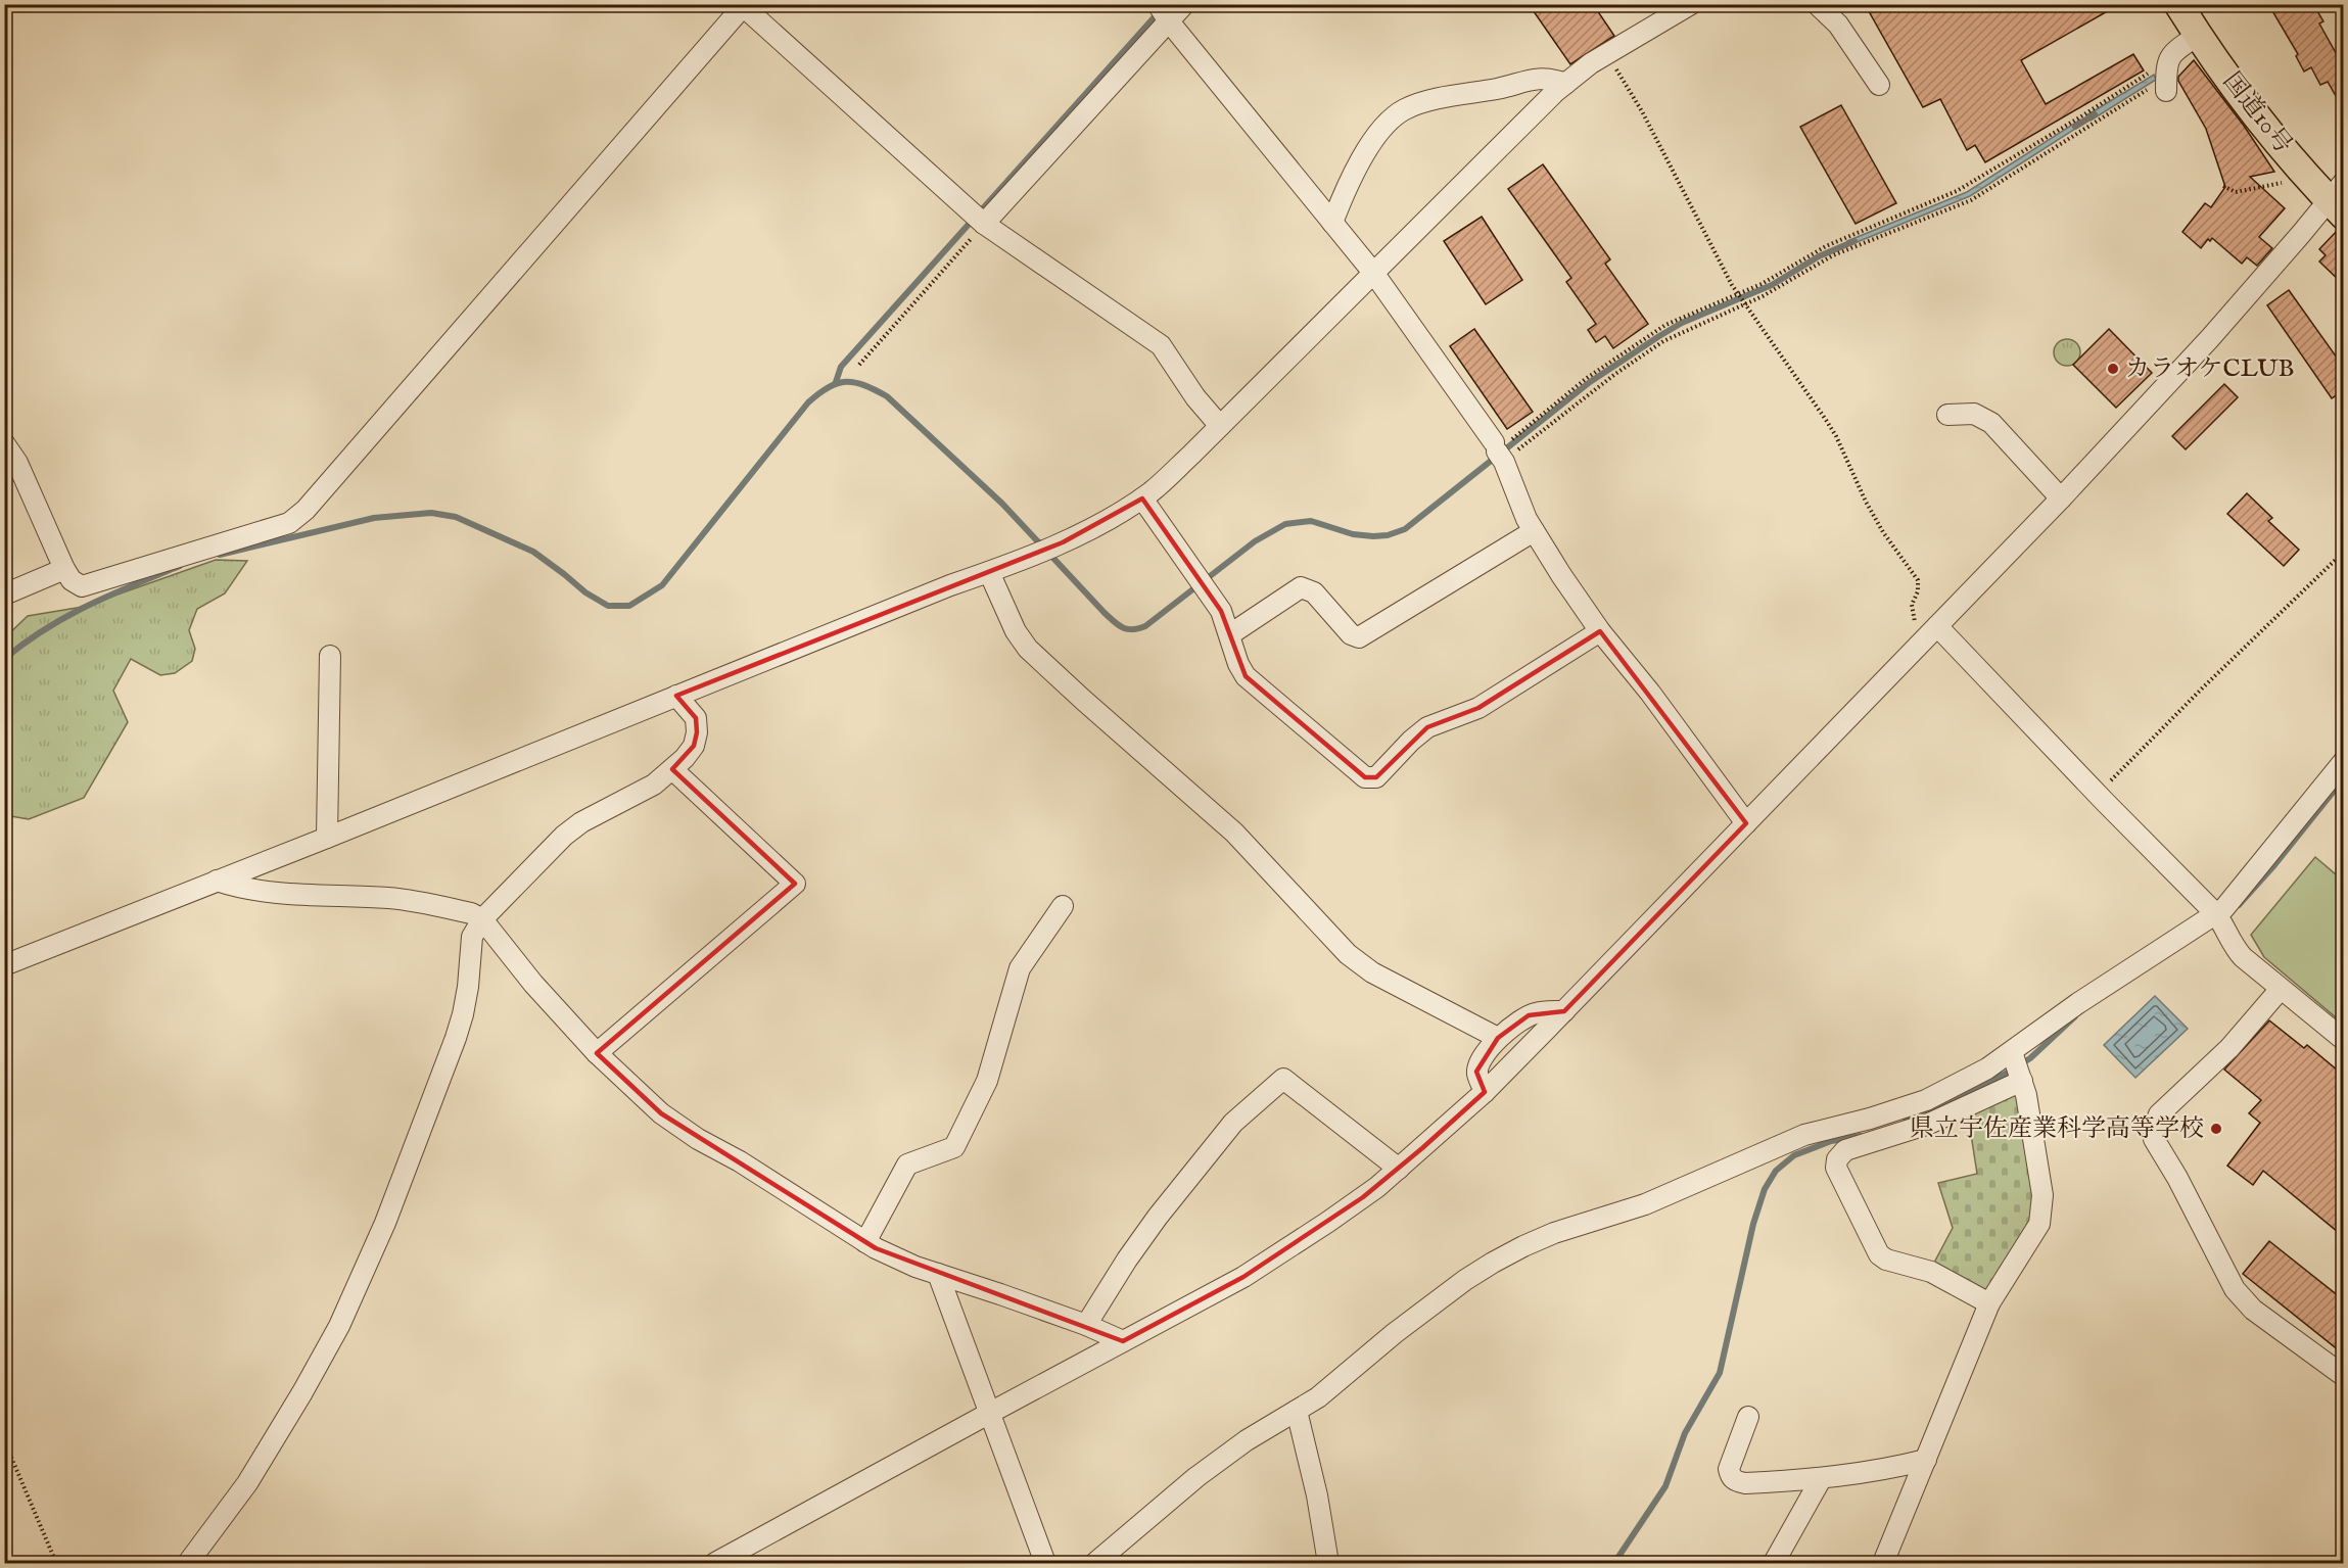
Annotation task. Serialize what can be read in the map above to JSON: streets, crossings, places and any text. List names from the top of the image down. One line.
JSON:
{"streets":{"highway":["国道10号"]},"places":["カラオケCLUB","県立宇佐産業科学高等学校"]}
